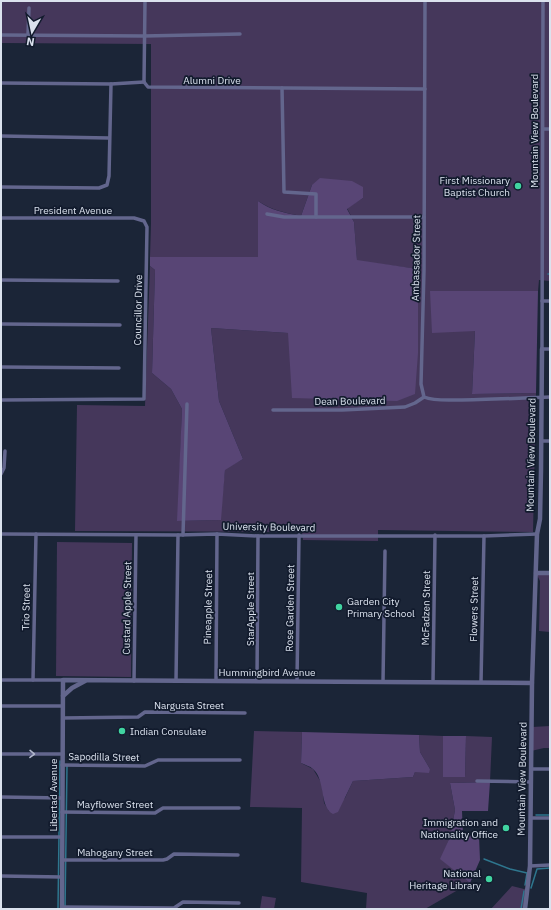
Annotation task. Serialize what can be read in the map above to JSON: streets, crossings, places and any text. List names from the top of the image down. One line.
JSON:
{"streets":{"street":["Alumni Drive","Mountain View Boulevard","President Avenue","Ambassador Street","Councillor Drive","Dean Boulevard","University Boulevard","Trio Street","Pineapple Street","Custard Apple Street","Rose Garden Street","McFadzen Street","StarApple Street","Flowers Street","Hummingbird Avenue","Nargusta Street","Sapodilla Street","Libertad Avenue","Mayflower Street","Mahogany Street"]},"crossings":[["Alumni Drive","Ambassador Street"],["Mountain View Boulevard","University Boulevard"],["Mountain View Boulevard","Hummingbird Avenue"],["President Avenue","Councillor Drive"],["Ambassador Street","Dean Boulevard"],["University Boulevard","Trio Street"],["University Boulevard","Pineapple Street"],["University Boulevard","Custard Apple Street"],["University Boulevard","Rose Garden Street"],["University Boulevard","McFadzen Street"],["University Boulevard","StarApple Street"],["University Boulevard","Flowers Street"],["Trio Street","Hummingbird Avenue"],["Pineapple Street","Hummingbird Avenue"],["Custard Apple Street","Hummingbird Avenue"],["Rose Garden Street","Hummingbird Avenue"],["McFadzen Street","Hummingbird Avenue"],["StarApple Street","Hummingbird Avenue"],["Flowers Street","Hummingbird Avenue"],["Hummingbird Avenue","Libertad Avenue"],["Nargusta Street","Libertad Avenue"],["Sapodilla Street","Libertad Avenue"],["Libertad Avenue","Mayflower Street"],["Libertad Avenue","Mahogany Street"]],"places":["First Missionary Baptist Church","Garden City Primary School","Indian Consulate","Immigration and Nationality Office","National Heritage Library"],"north":"bottom"}
